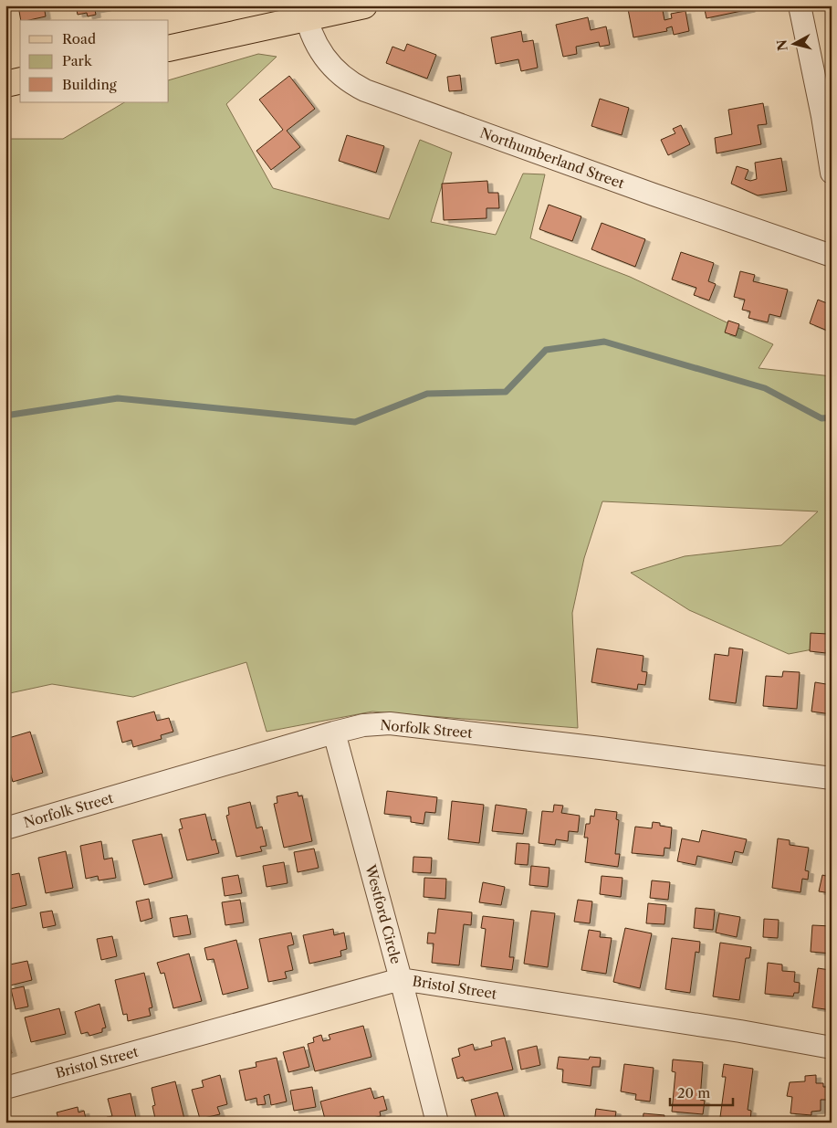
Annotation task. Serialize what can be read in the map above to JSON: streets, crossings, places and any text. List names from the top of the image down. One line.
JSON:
{"streets":{"street":["Northumberland Street","Norfolk Street","Westford Circle","Bristol Street"]},"crossings":[["Norfolk Street","Westford Circle"],["Westford Circle","Bristol Street"]],"legend":["Road","Park","Building"],"scale_bar":"20 m","north":"left"}
